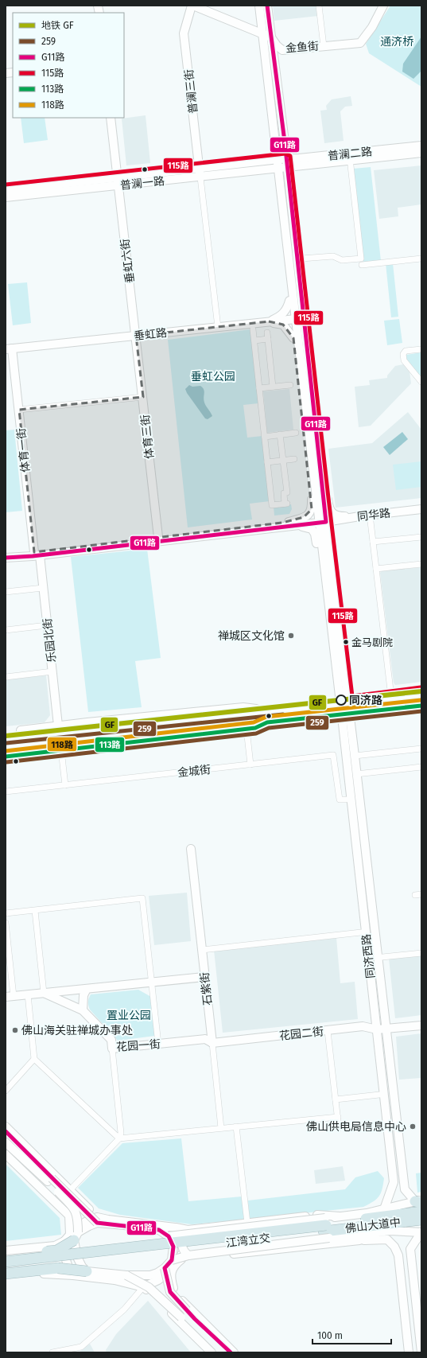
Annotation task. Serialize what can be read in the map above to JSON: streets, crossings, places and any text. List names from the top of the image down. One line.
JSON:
{"streets":{"highway":["佛山大道中","江湾立交"],"main road":["金鱼街","普澜三街","普澜二路","普澜一路","垂虹六街","垂虹路","体育三街","体育一街","同华路","乐园北街","同济西路","石紫街","花园二街","花园一街"],"street":["金城街"]},"crossings":[["金鱼街","普澜三街"],["普澜三街","普澜一路"],["普澜二路","普澜一路"],["普澜一路","垂虹六街"],["垂虹六街","垂虹路"],["垂虹六街","体育三街"],["垂虹路","体育三街"],["垂虹路","体育一街"],["体育一街","乐园北街"],["同济西路","花园二街"],["石紫街","花园二街"],["石紫街","花园一街"],["花园二街","花园一街"],["佛山大道中","江湾立交"]],"parks":["通济桥","垂虹公园","置业公园"],"places":["禅城区文化馆","金马剧院","同济路","佛山海关驻禅城办事处","佛山供电局信息中心"],"lines":["transit line G11路","transit line 115路","metro line GF","transit line 118路","transit line 113路","transit line 259"],"legend":["地铁 GF","259","G11路","115路","113路","118路"],"scale_bar":"100 m"}
